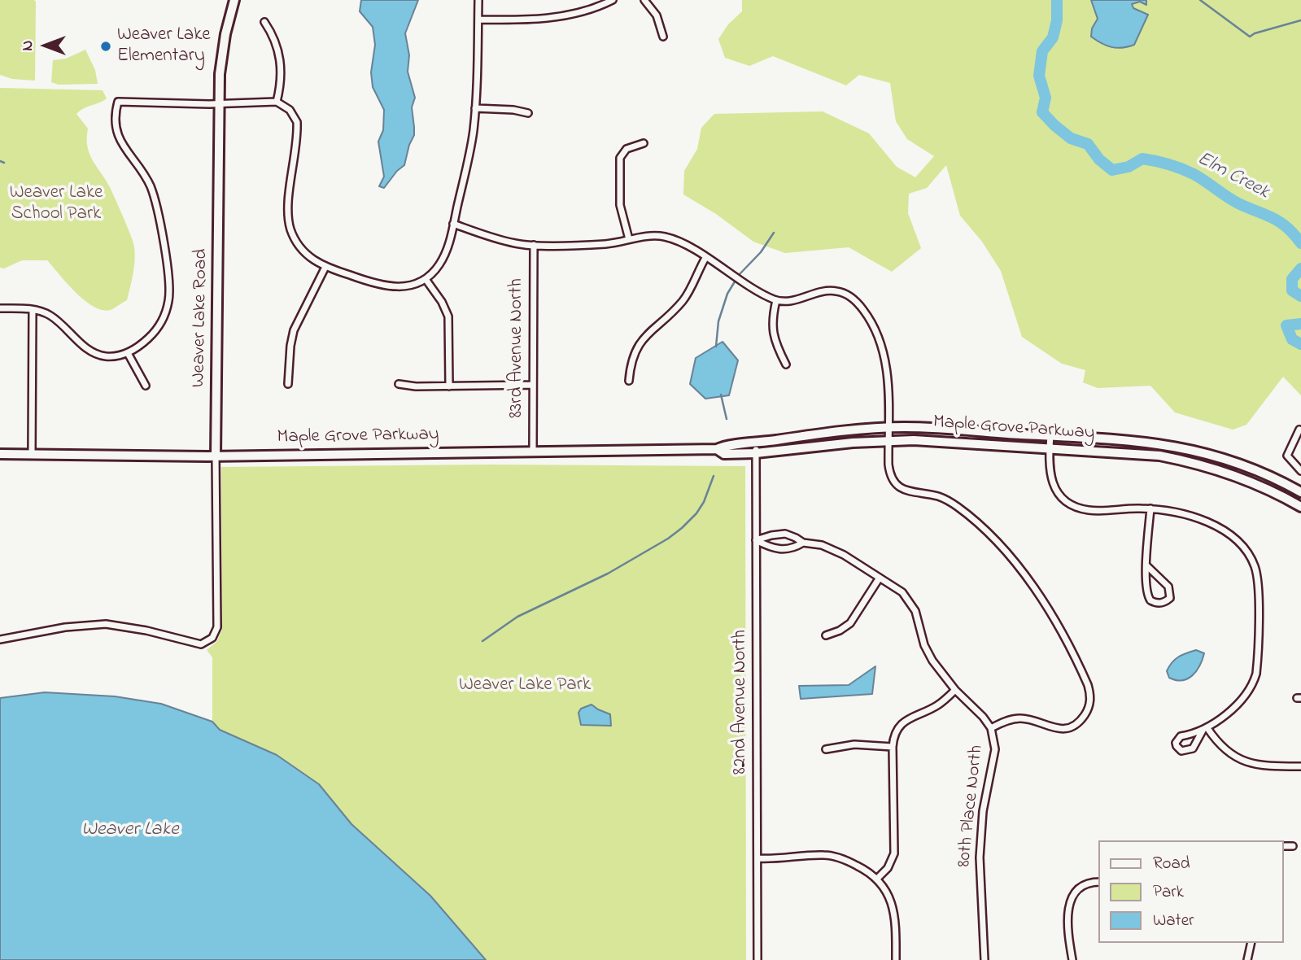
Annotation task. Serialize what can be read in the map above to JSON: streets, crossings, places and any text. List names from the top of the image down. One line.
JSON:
{"streets":{"main road":["Weaver Lake Road","Maple Grove Parkway"],"street":["83rd Avenue North","82nd Avenue North","80th Place North"]},"crossings":[["Weaver Lake Road","Maple Grove Parkway"],["83rd Avenue North","Maple Grove Parkway"],["Maple Grove Parkway","82nd Avenue North"],["Maple Grove Parkway","80th Place North"]],"water":["Elm Creek","Weaver Lake"],"parks":["Weaver Lake School Park","Weaver Lake Park"],"places":["Weaver Lake Elementary"],"legend":["Road","Park","Water"],"north":"left"}
